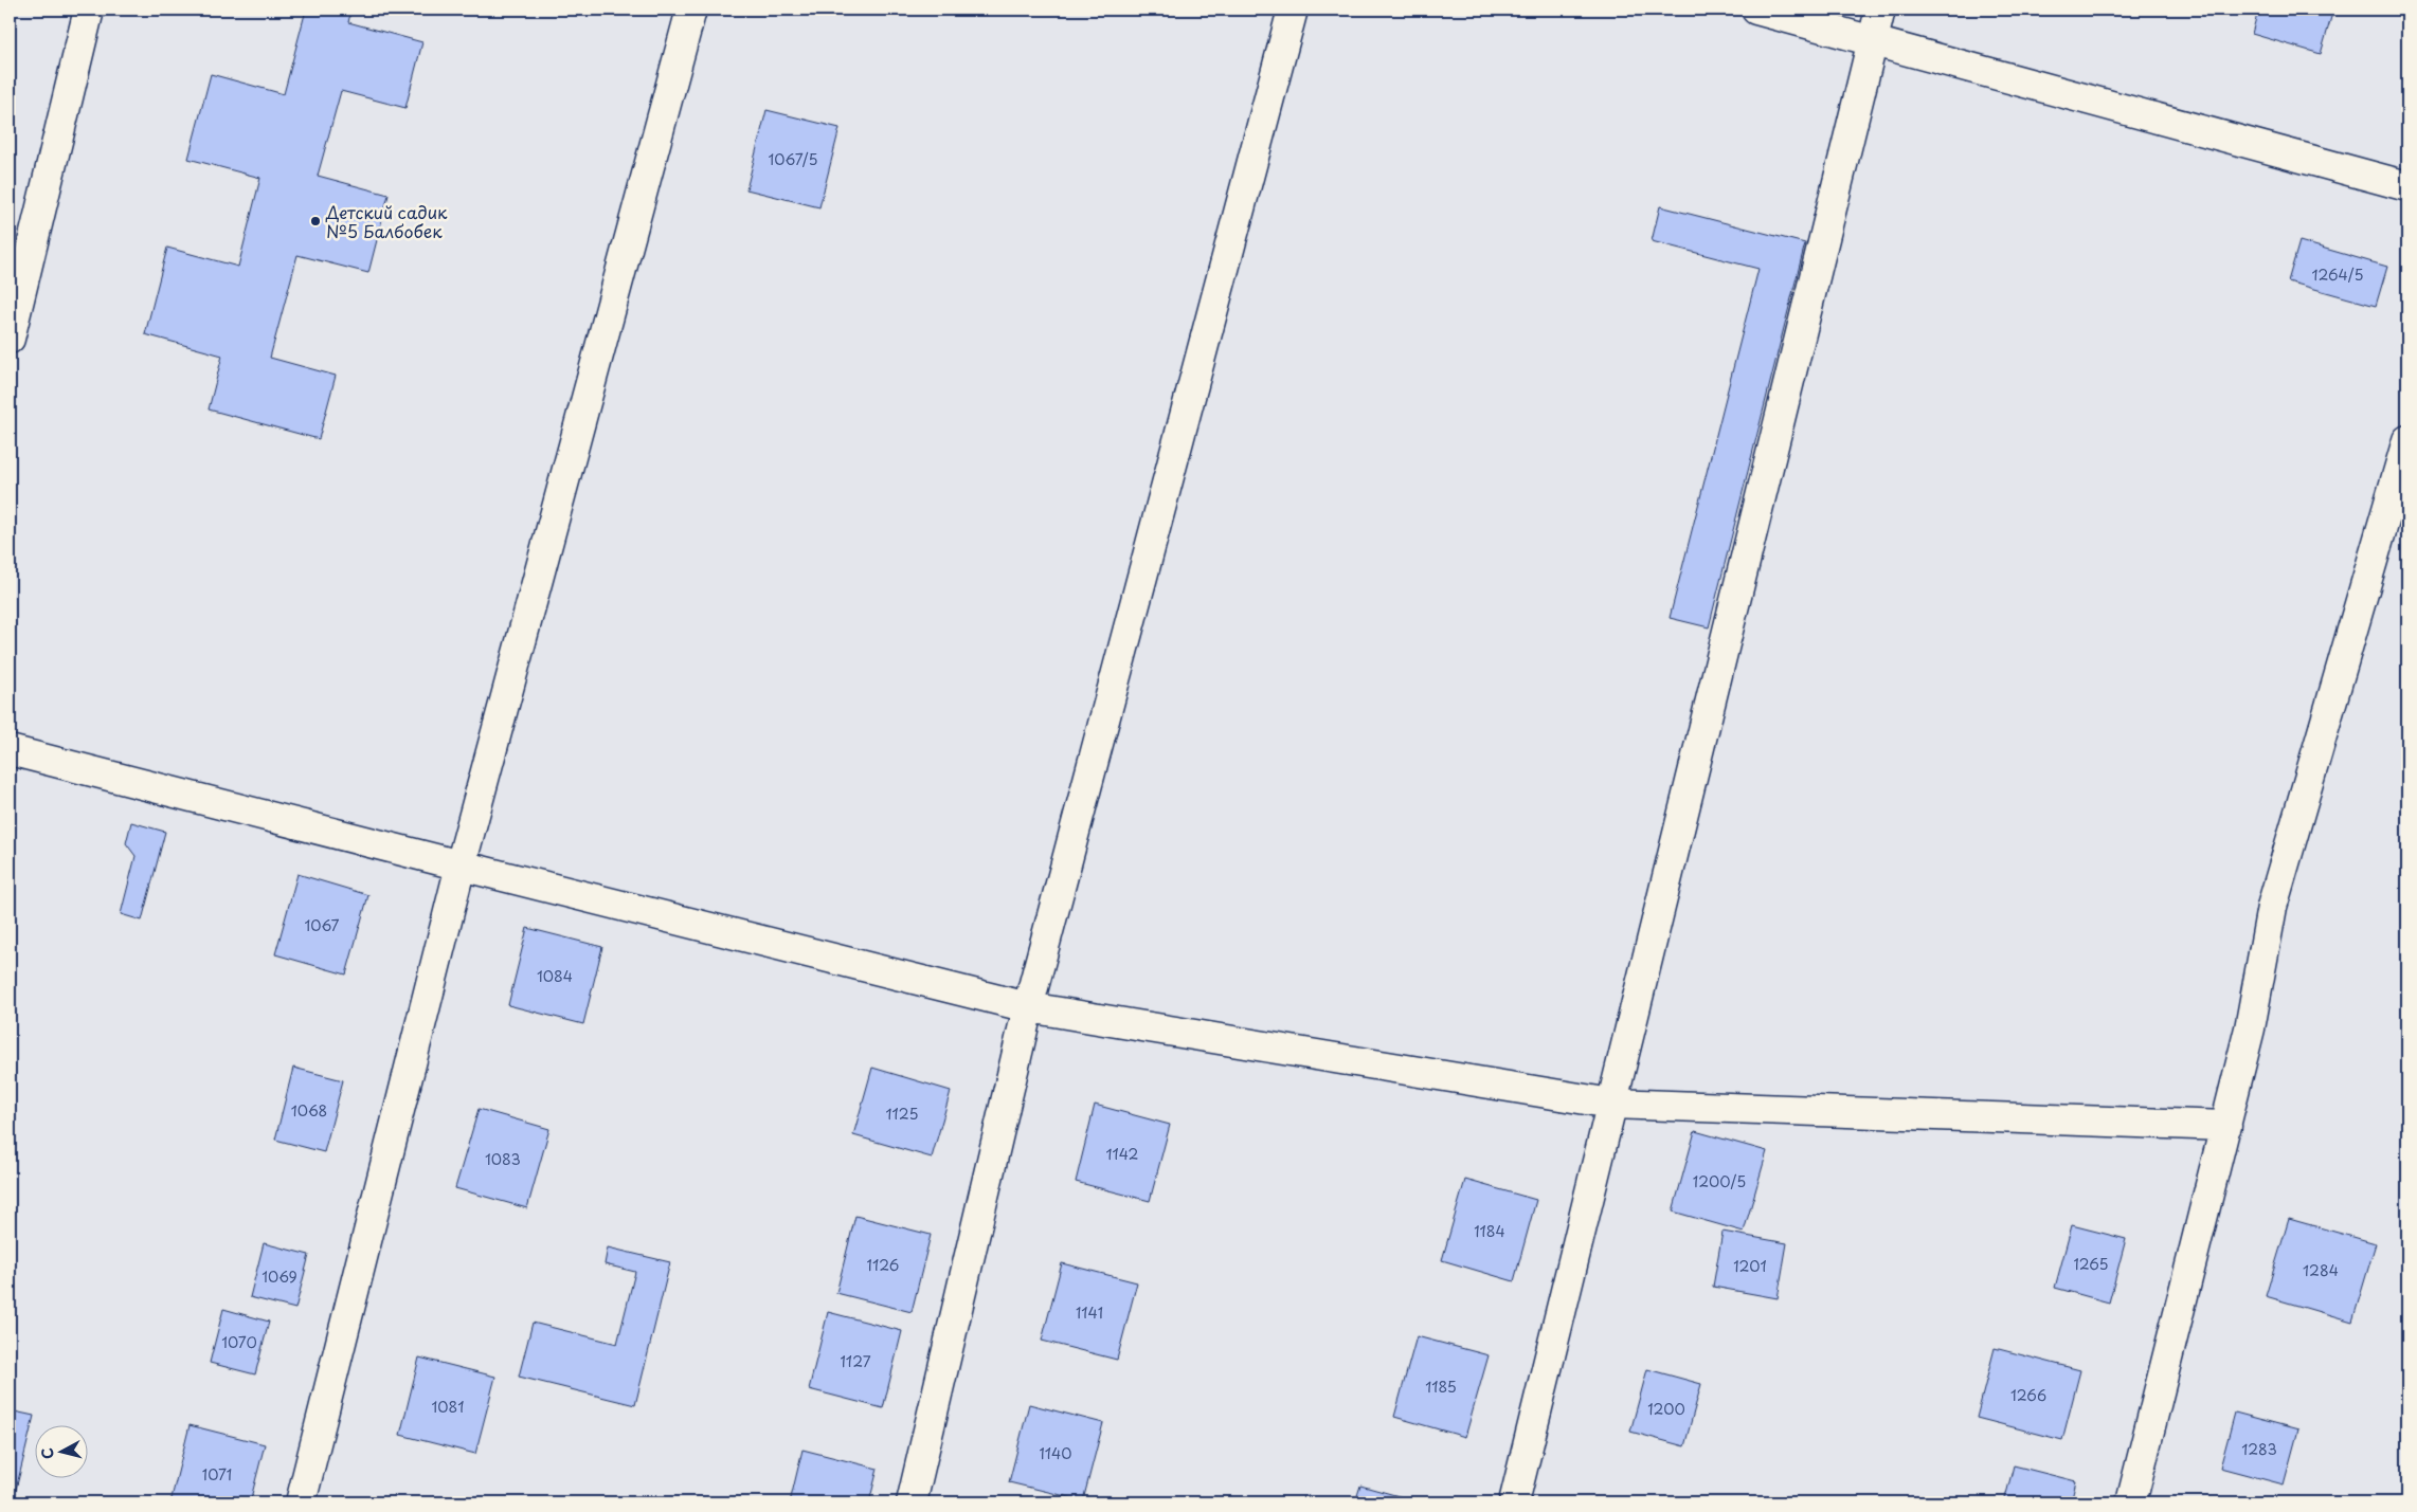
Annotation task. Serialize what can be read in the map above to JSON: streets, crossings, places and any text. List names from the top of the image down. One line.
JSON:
{"places":["Детский садик №5 Балбобек"],"house_numbers":["1067/5","1264/5","1067","1084","1068","1125","1142","1083","1200/5","1184","1265","1126","1201","1284","1069","1141","1070","1127","1185","1266","1081","1200","1283","1140","1071"],"north":"left"}
